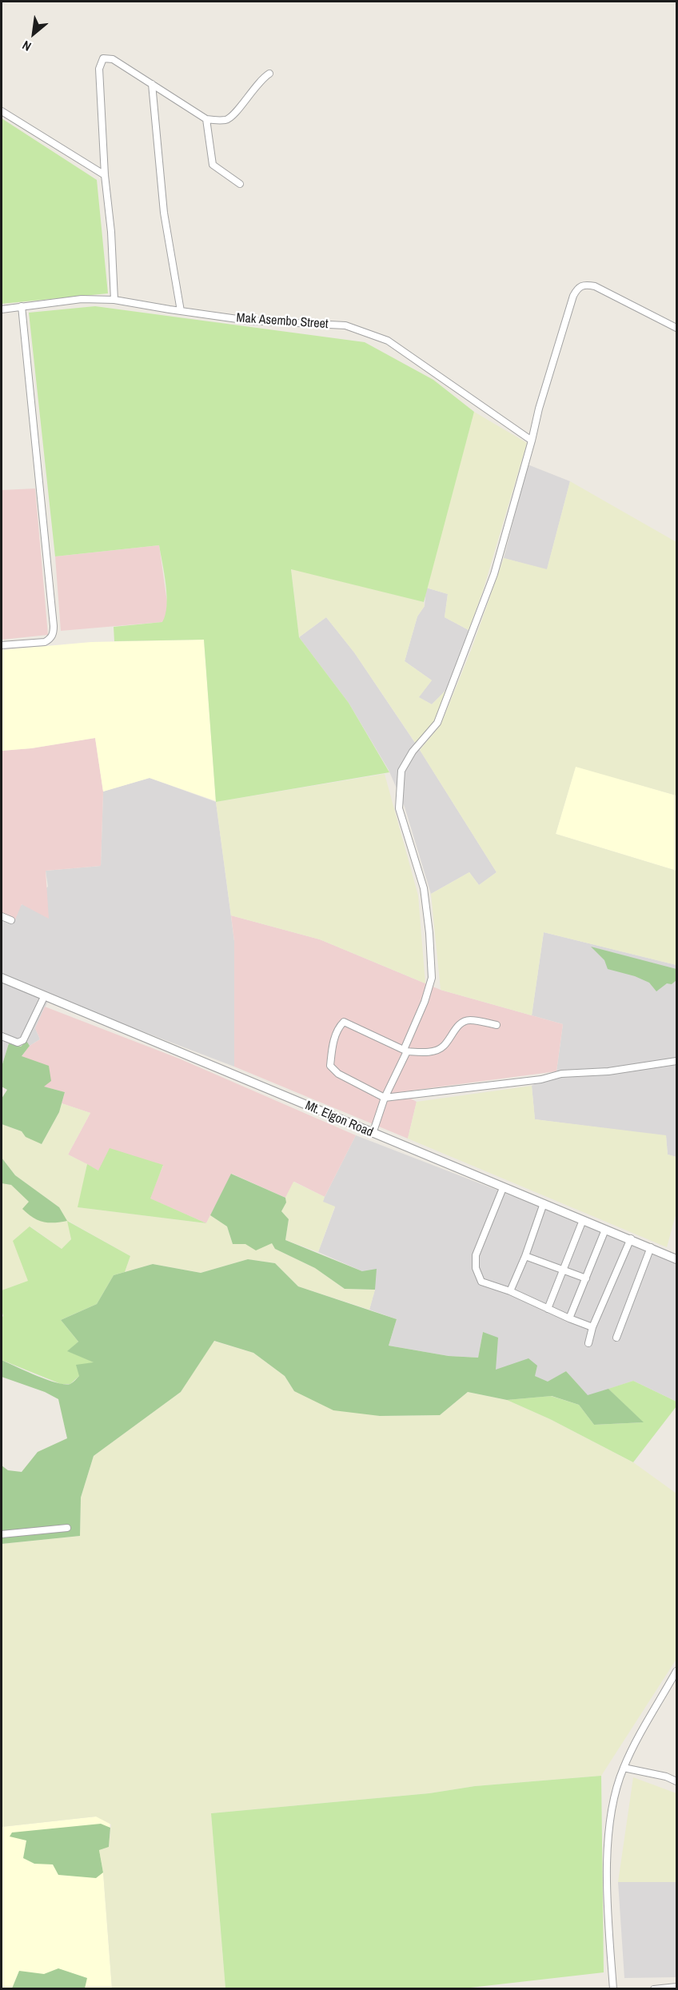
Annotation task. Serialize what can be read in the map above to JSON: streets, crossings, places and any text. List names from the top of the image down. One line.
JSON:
{"streets":{"street":["Mak Asembo Street","Mt. Elgon Road"]},"north":"bottom left"}
